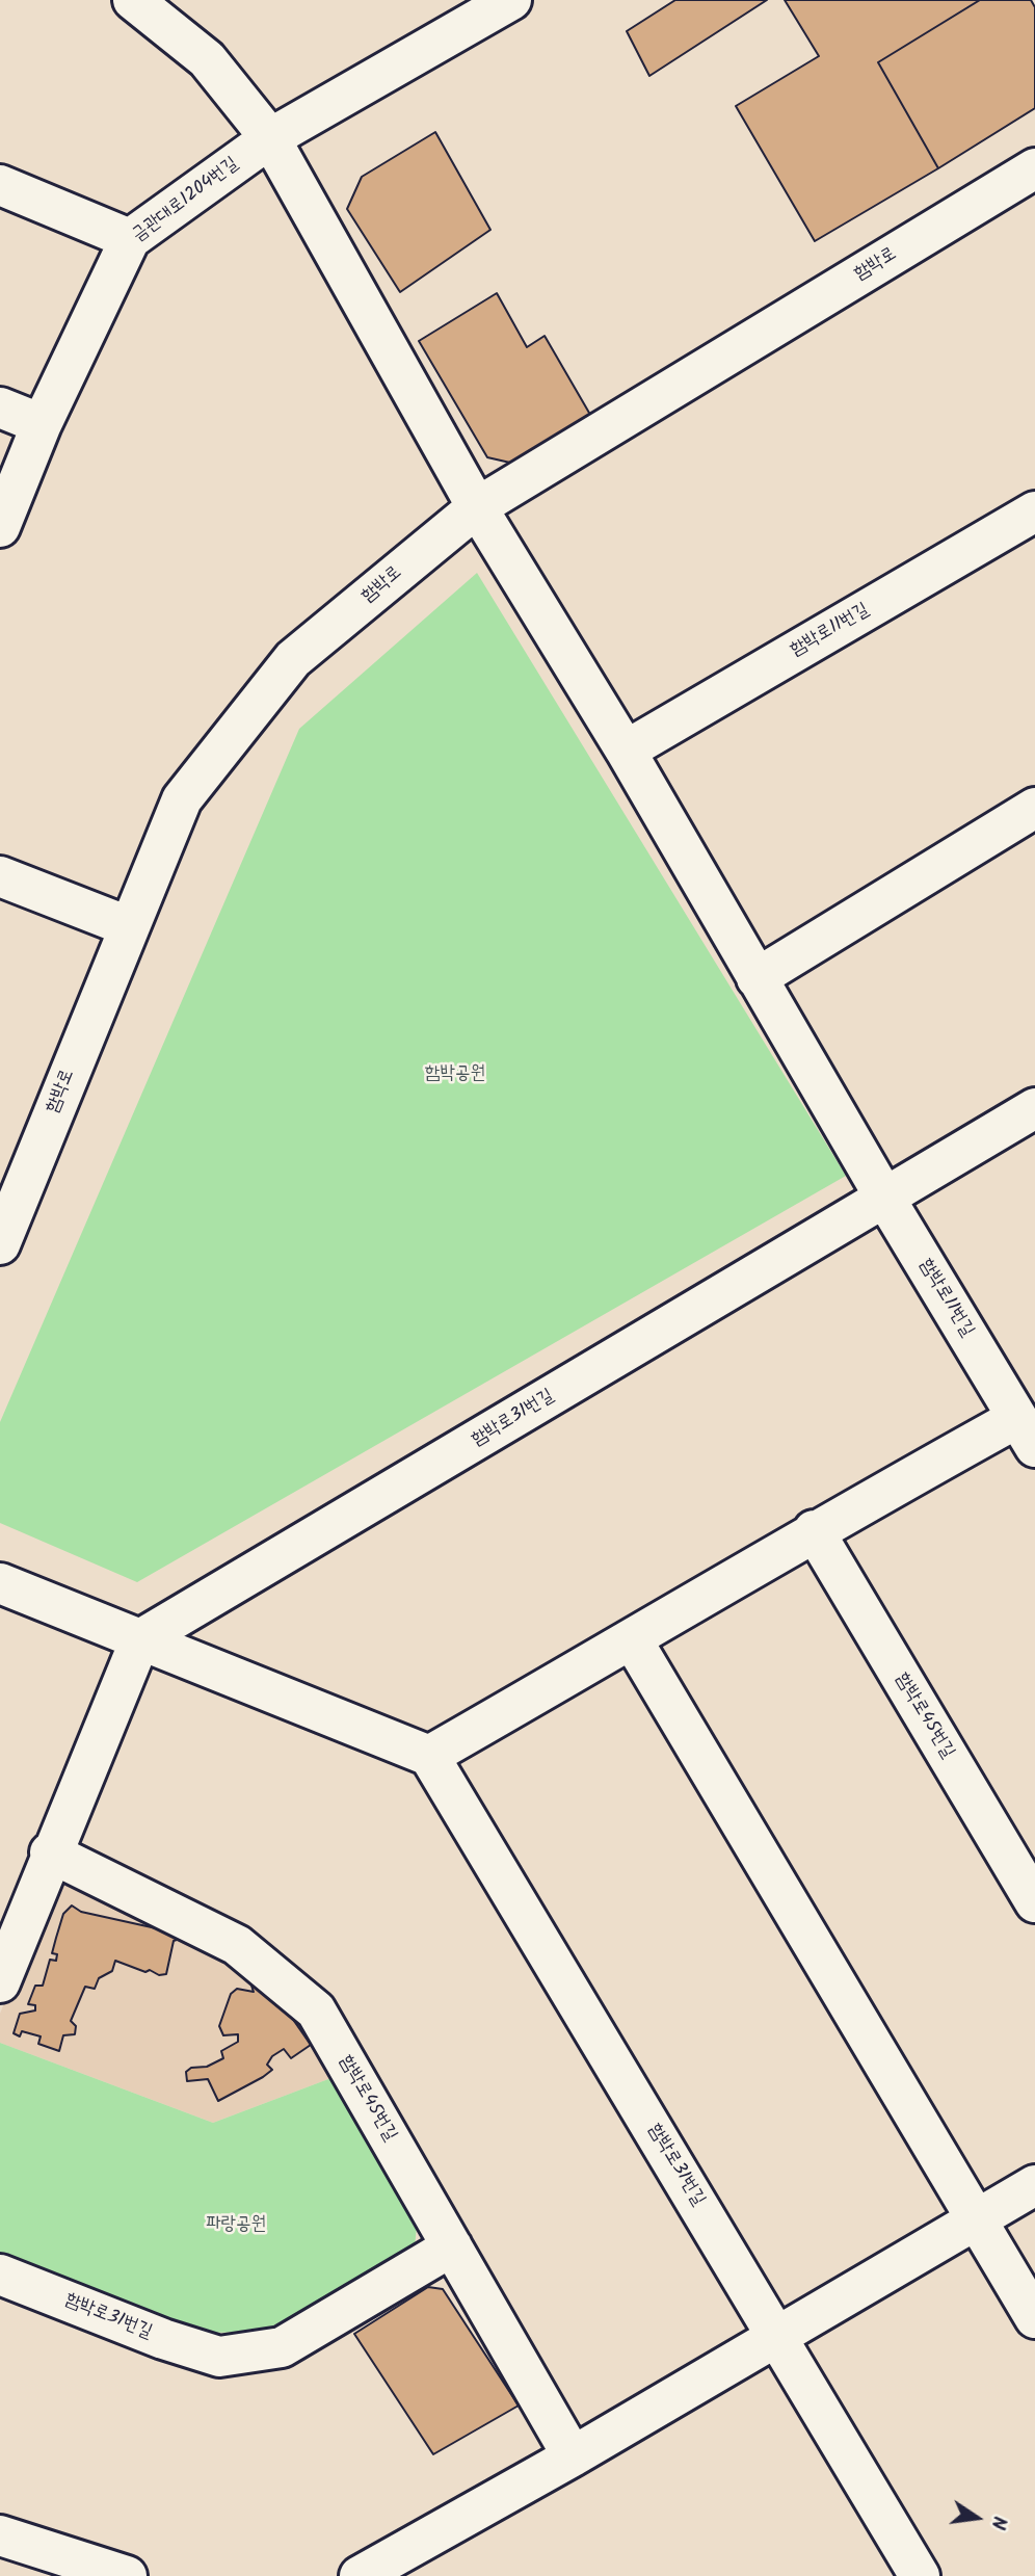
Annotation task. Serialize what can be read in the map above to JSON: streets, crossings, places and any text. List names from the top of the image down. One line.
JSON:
{"streets":{"street":["금관대로1204번길","함박로","함박로11번길","함박로31번길","함박로45번길"]},"crossings":[["금관대로1204번길","함박로11번길"],["함박로","함박로11번길"],["함박로11번길","함박로31번길"],["함박로31번길","함박로45번길"]],"parks":["함박공원","파랑공원"],"north":"right"}
